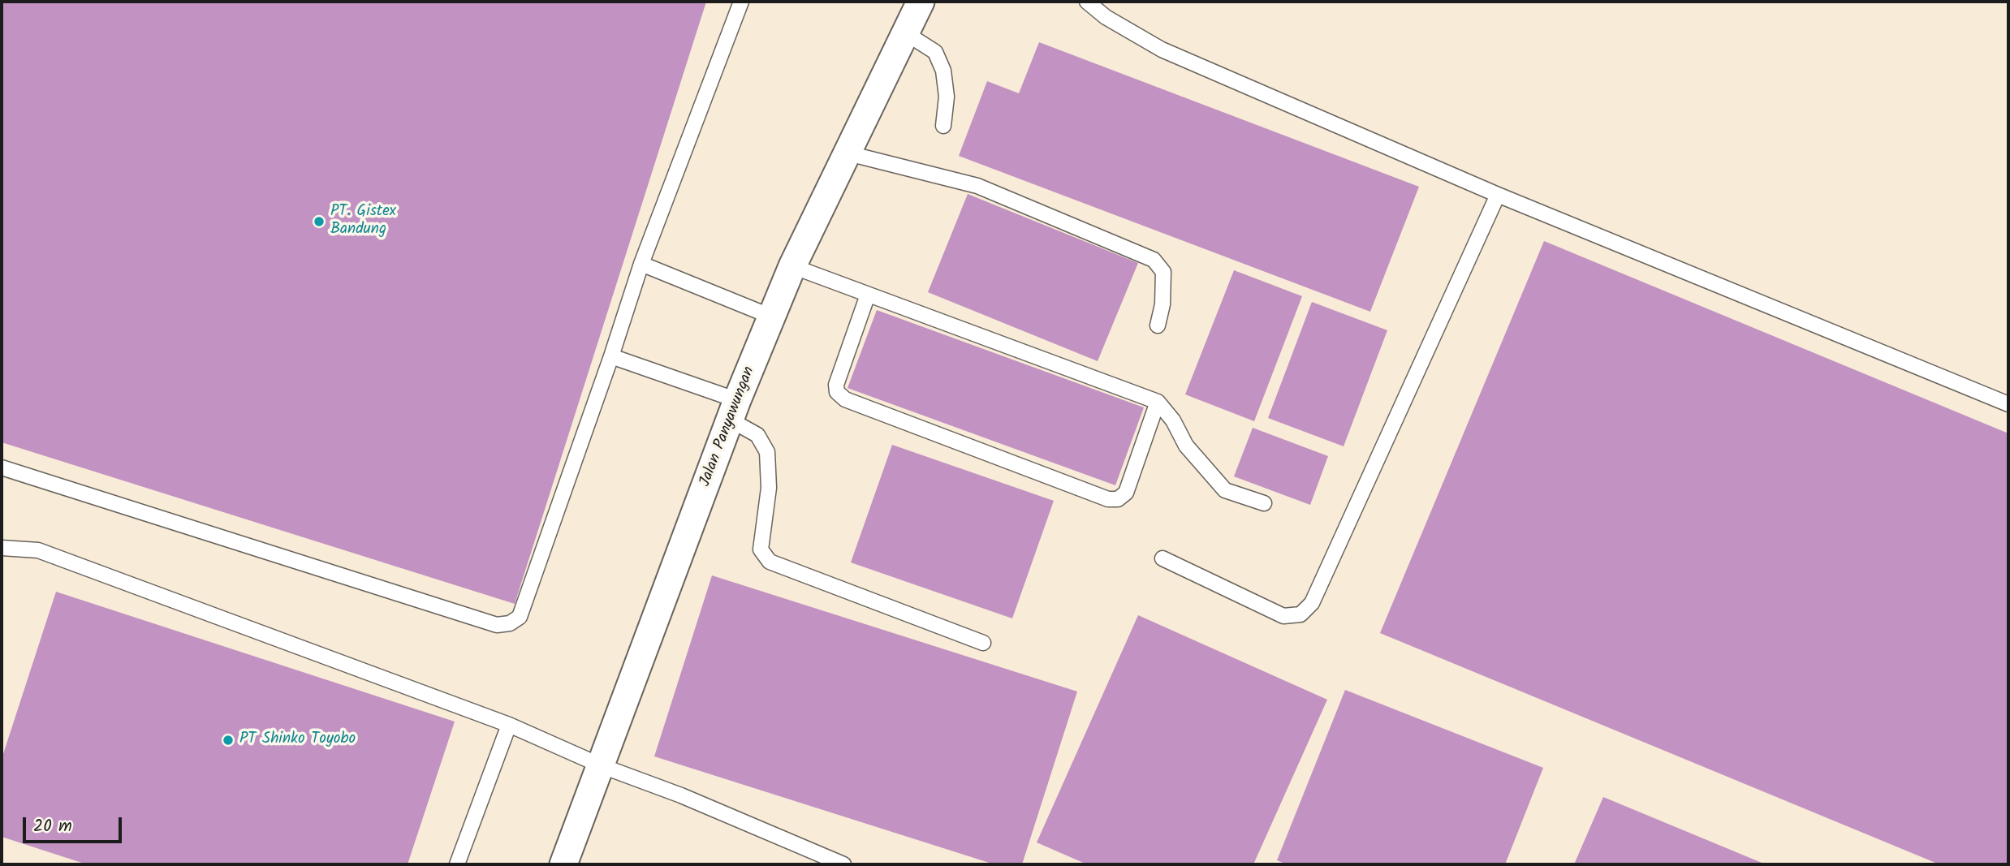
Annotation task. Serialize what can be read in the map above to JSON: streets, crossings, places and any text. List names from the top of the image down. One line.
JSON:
{"streets":{"street":["Jalan Panyawungan"]},"places":["PT. Gistex Bandung","PT Shinko Toyobo"],"scale_bar":"20 m"}
